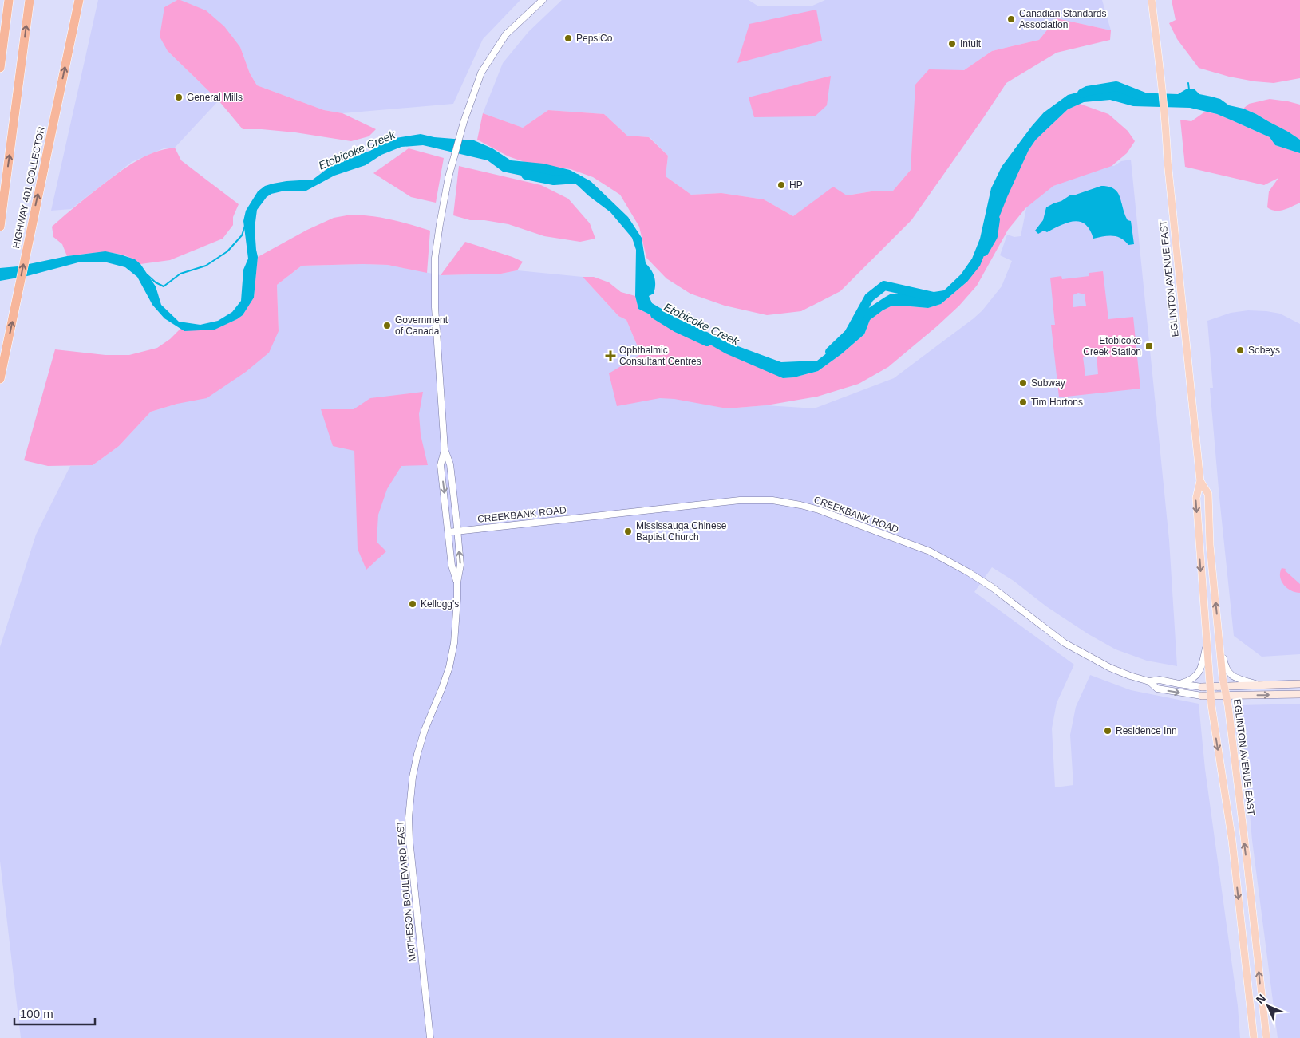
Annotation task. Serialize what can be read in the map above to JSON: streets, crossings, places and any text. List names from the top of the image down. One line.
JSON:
{"streets":{"highway":["HIGHWAY 401 COLLECTOR"],"main road":["EGLINTON AVENUE EAST"],"street":["CREEKBANK ROAD","MATHESON BOULEVARD EAST"]},"crossings":[["CREEKBANK ROAD","MATHESON BOULEVARD EAST"]],"water":["Etobicoke Creek"],"places":{"other":["Canadian Standards Association","PepsiCo","Intuit","General Mills","HP","Government of Canada","Sobeys","Subway","Tim Hortons","Mississauga Chinese Baptist Church","Kellogg's","Residence Inn"],"transit":["Etobicoke Creek Station"],"health":["Ophthalmic Consultant Centres"]},"scale_bar":"100 m","north":"top left"}
